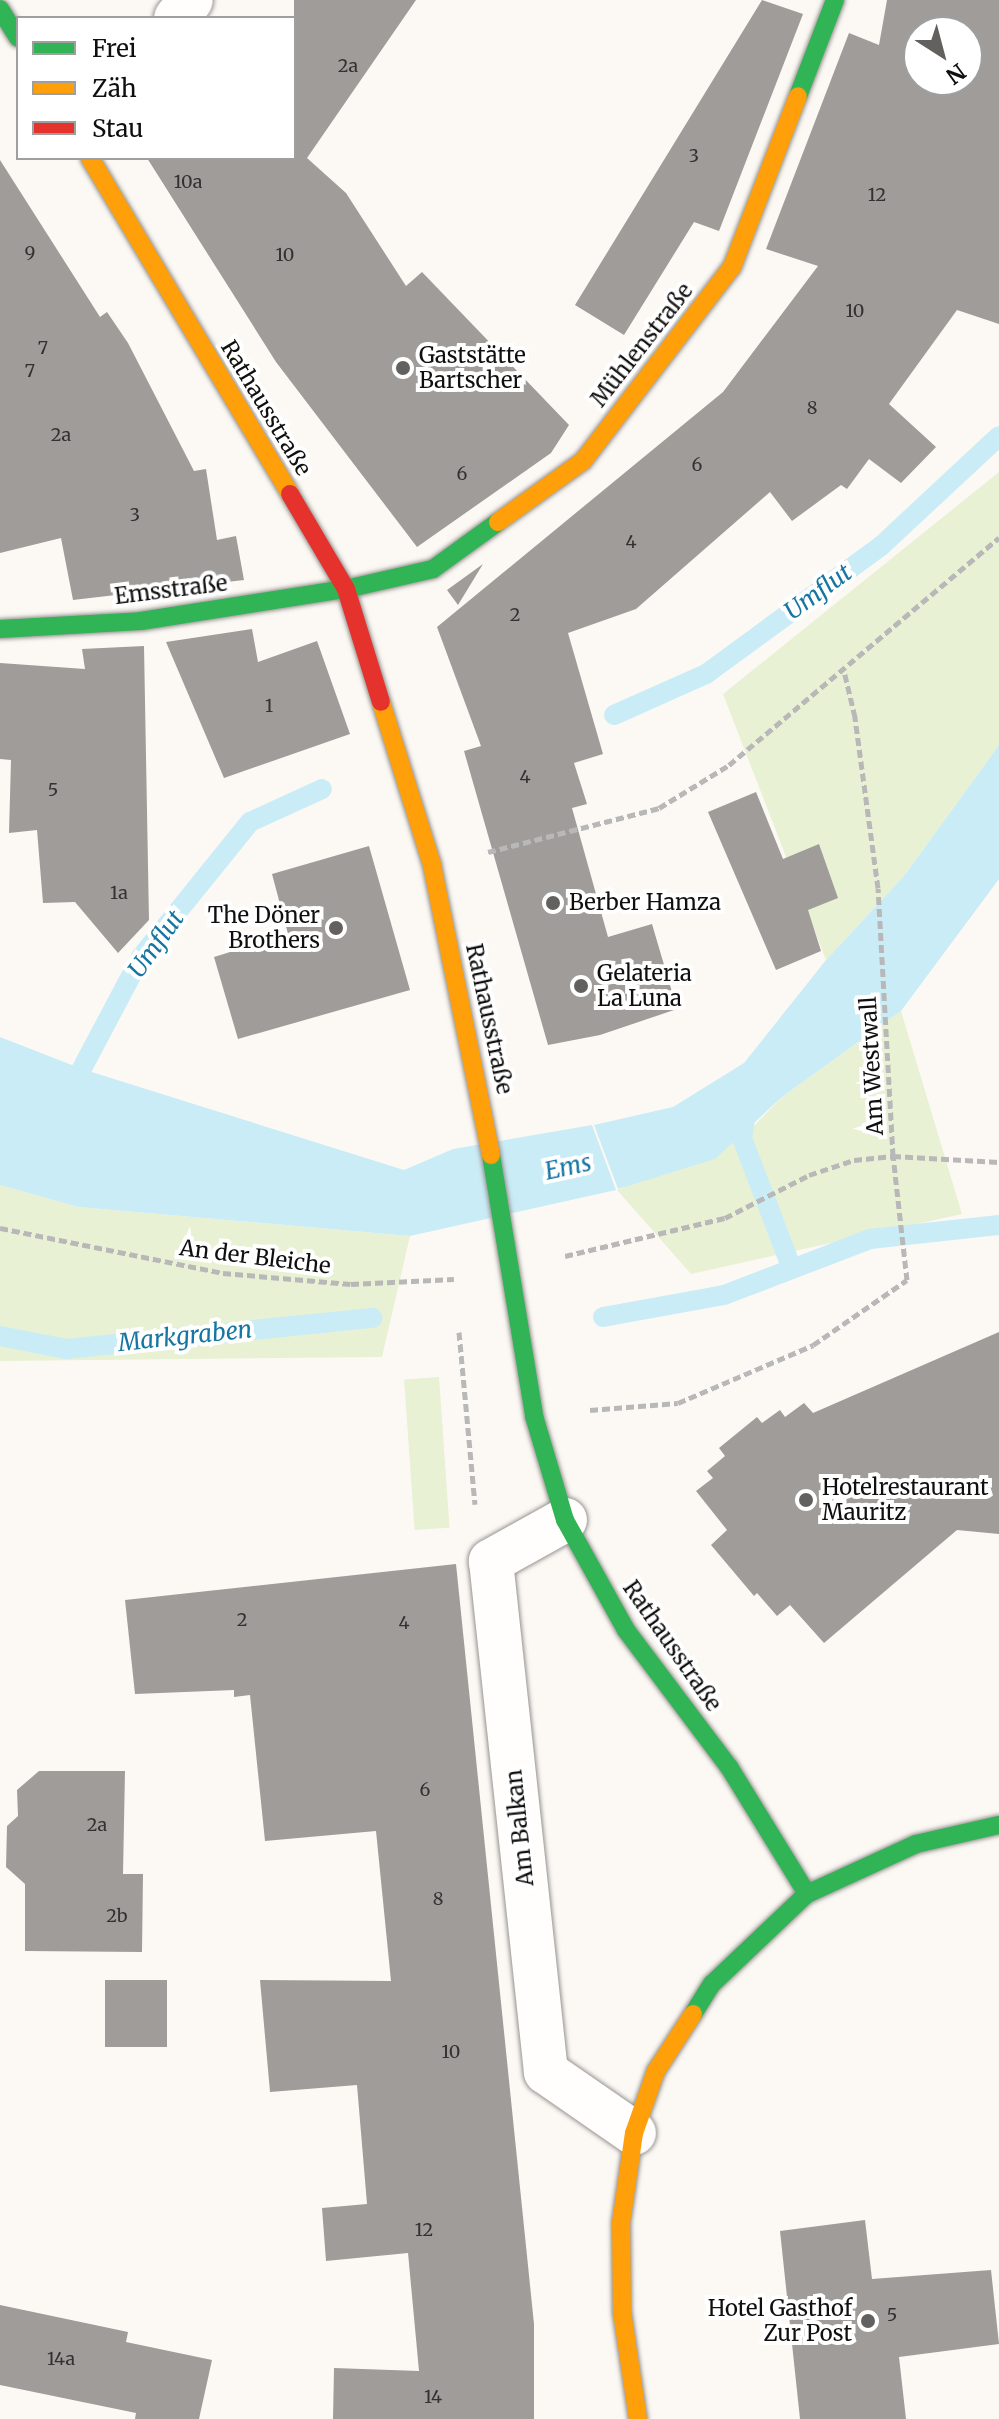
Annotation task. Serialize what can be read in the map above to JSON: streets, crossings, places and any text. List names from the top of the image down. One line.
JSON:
{"streets":{"street":["Mühlenstraße","Rathausstraße","Emsstraße","Am Balkan"],"path":["Am Westwall","An der Bleiche"]},"crossings":[["Mühlenstraße","Rathausstraße"],["Mühlenstraße","Emsstraße"],["Rathausstraße","Emsstraße"],["Rathausstraße","Am Westwall"],["Rathausstraße","An der Bleiche"],["Am Westwall","An der Bleiche"]],"water":["Umflut","Ems","Markgraben"],"places":["Gaststätte Bartscher","Berber Hamza","The Döner Brothers","Gelateria La Luna","Hotelrestaurant Mauritz","Hotel Gasthof Zur Post"],"house_numbers":["2a","3","10a","12","9","10","10","7","7","8","2a","6","6","3","4","2","1","4","5","1a","2","4","6","2a","8","2b","10","12","5","14a","14"],"legend":["Frei","Zäh","Stau"],"north":"bottom right"}
